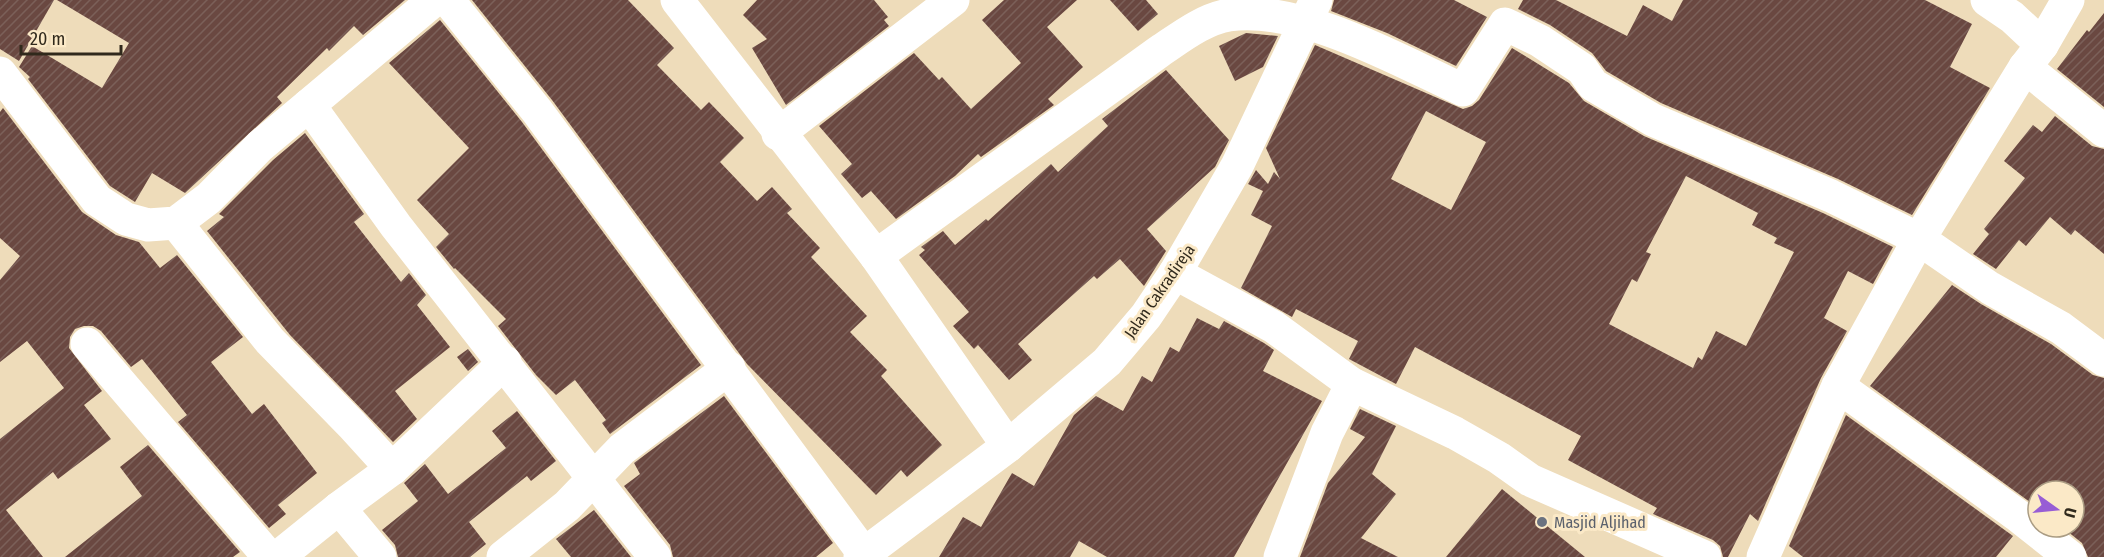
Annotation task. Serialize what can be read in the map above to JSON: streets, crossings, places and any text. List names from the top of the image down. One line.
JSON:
{"streets":{"street":["Jalan Cakradireja"]},"places":["Masjid Aljihad"],"scale_bar":"20 m","north":"right"}
